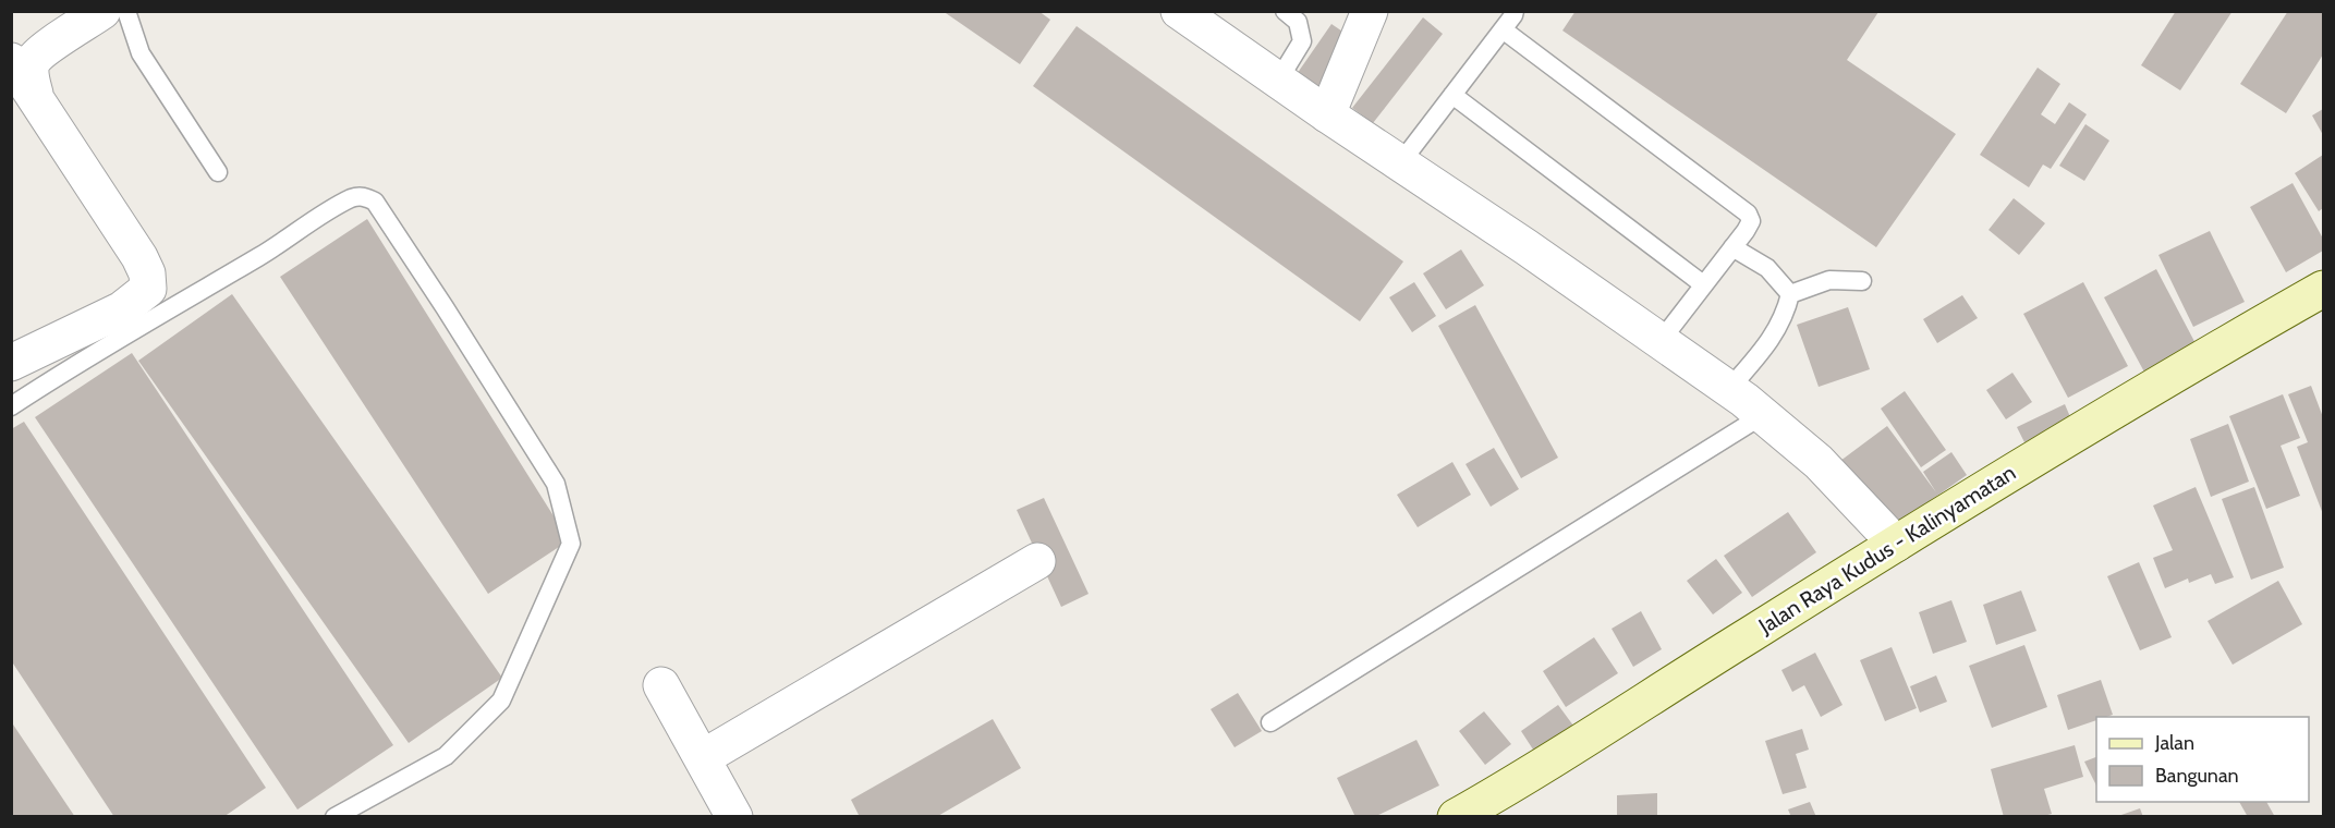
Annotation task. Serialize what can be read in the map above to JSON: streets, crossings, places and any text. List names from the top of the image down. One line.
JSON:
{"streets":{"main road":["Jalan Raya Kudus - Kalinyamatan"]},"legend":["Jalan","Bangunan"]}
